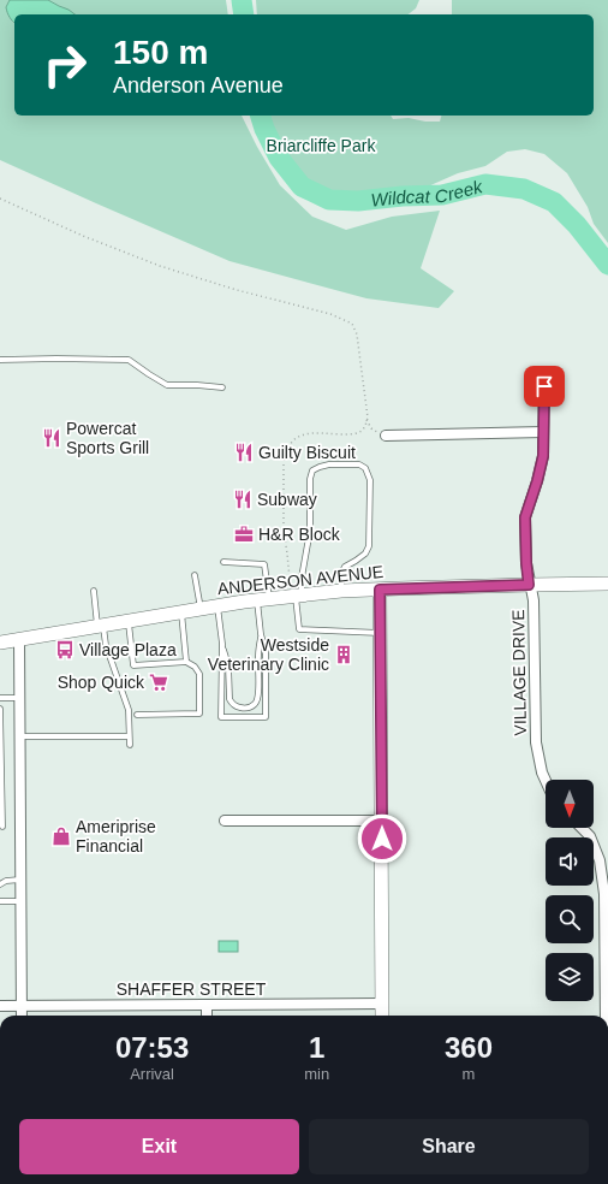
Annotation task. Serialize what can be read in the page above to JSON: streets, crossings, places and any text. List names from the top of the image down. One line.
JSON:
{"streets":{"main road":["ANDERSON AVENUE"],"street":["VILLAGE DRIVE","SHAFFER STREET"]},"crossings":[["ANDERSON AVENUE","VILLAGE DRIVE"]],"water":["Wildcat Creek"],"parks":["Briarcliffe Park"],"places":{"restaurant":["Powercat Sports Grill","Guilty Biscuit","Subway"],"office":["H&R Block"],"bus stop":["Village Plaza"],"building":["Westside Veterinary Clinic"],"supermarket":["Shop Quick"],"shop":["Ameriprise Financial"]},"north":"bottom","page":{"turn":["150 m","Anderson Avenue"],"eta":["07:53","Arrival","1","min","360","m"],"buttons":["Exit","Share"]}}
